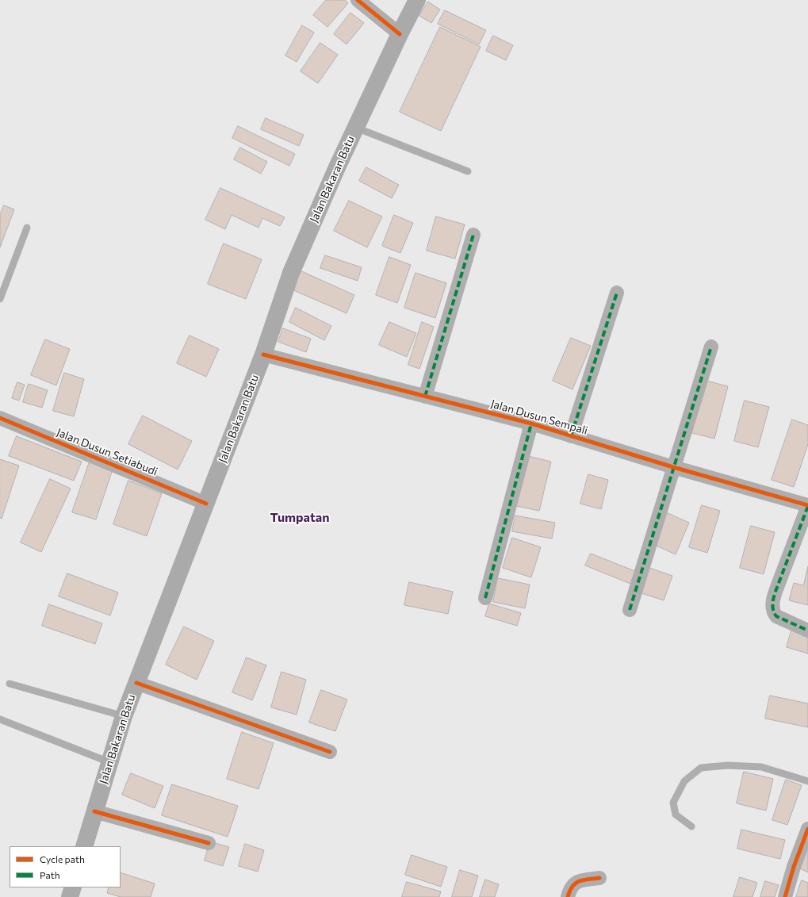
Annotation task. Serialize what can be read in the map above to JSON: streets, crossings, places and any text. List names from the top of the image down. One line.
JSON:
{"streets":{"highway":["Jalan Bakaran Batu"],"street":["Jalan Dusun Sempali","Jalan Dusun Setiabudi"]},"crossings":[["Jalan Bakaran Batu","Jalan Dusun Sempali"],["Jalan Bakaran Batu","Jalan Dusun Setiabudi"]],"districts":["Tumpatan"],"legend":["Cycle path","Path"]}
